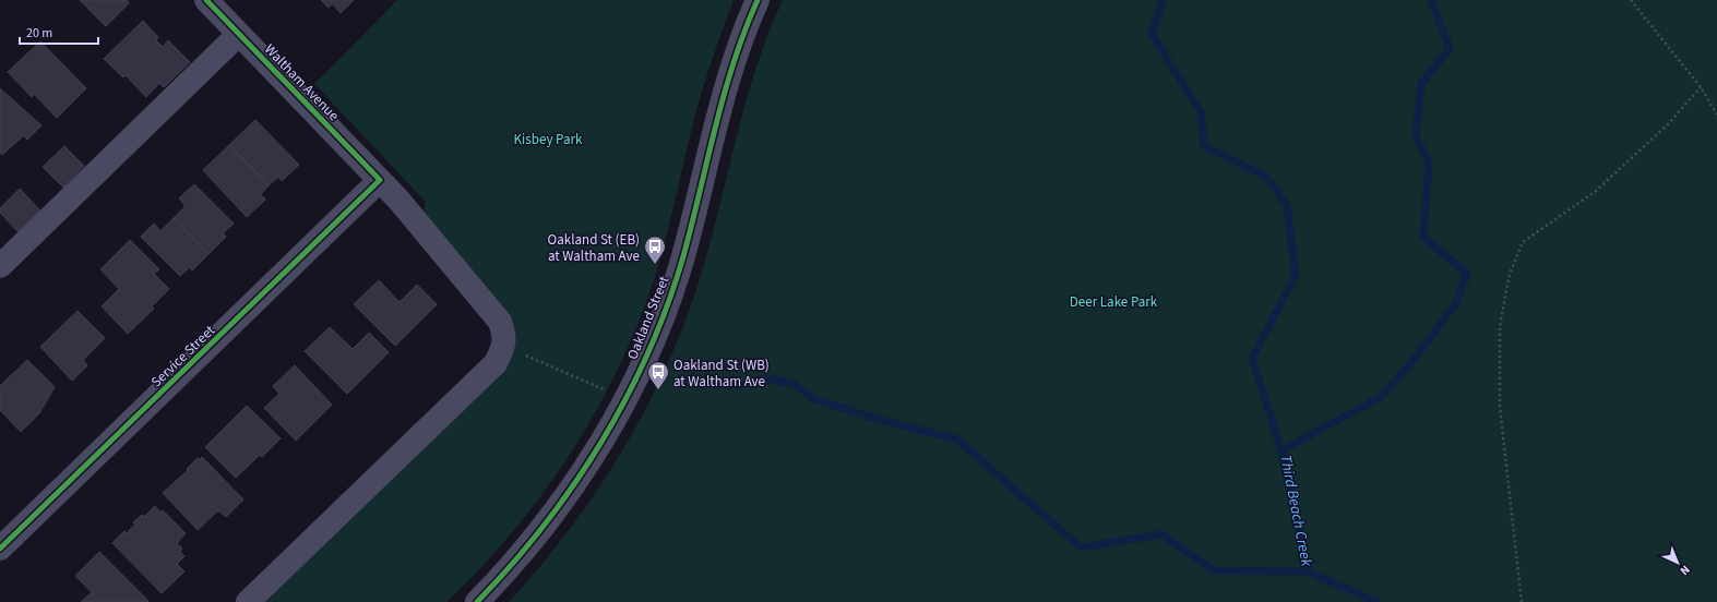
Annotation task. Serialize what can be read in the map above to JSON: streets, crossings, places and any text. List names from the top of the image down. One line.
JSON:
{"streets":{"street":["Waltham Avenue","Oakland Street","Service Street"]},"crossings":[["Waltham Avenue","Service Street"]],"water":["Third Beach Creek"],"parks":["Kisbey Park","Deer Lake Park"],"places":{"bus stop":["Oakland St (EB) at Waltham Ave","Oakland St (WB) at Waltham Ave"]},"scale_bar":"20 m","north":"bottom right"}
